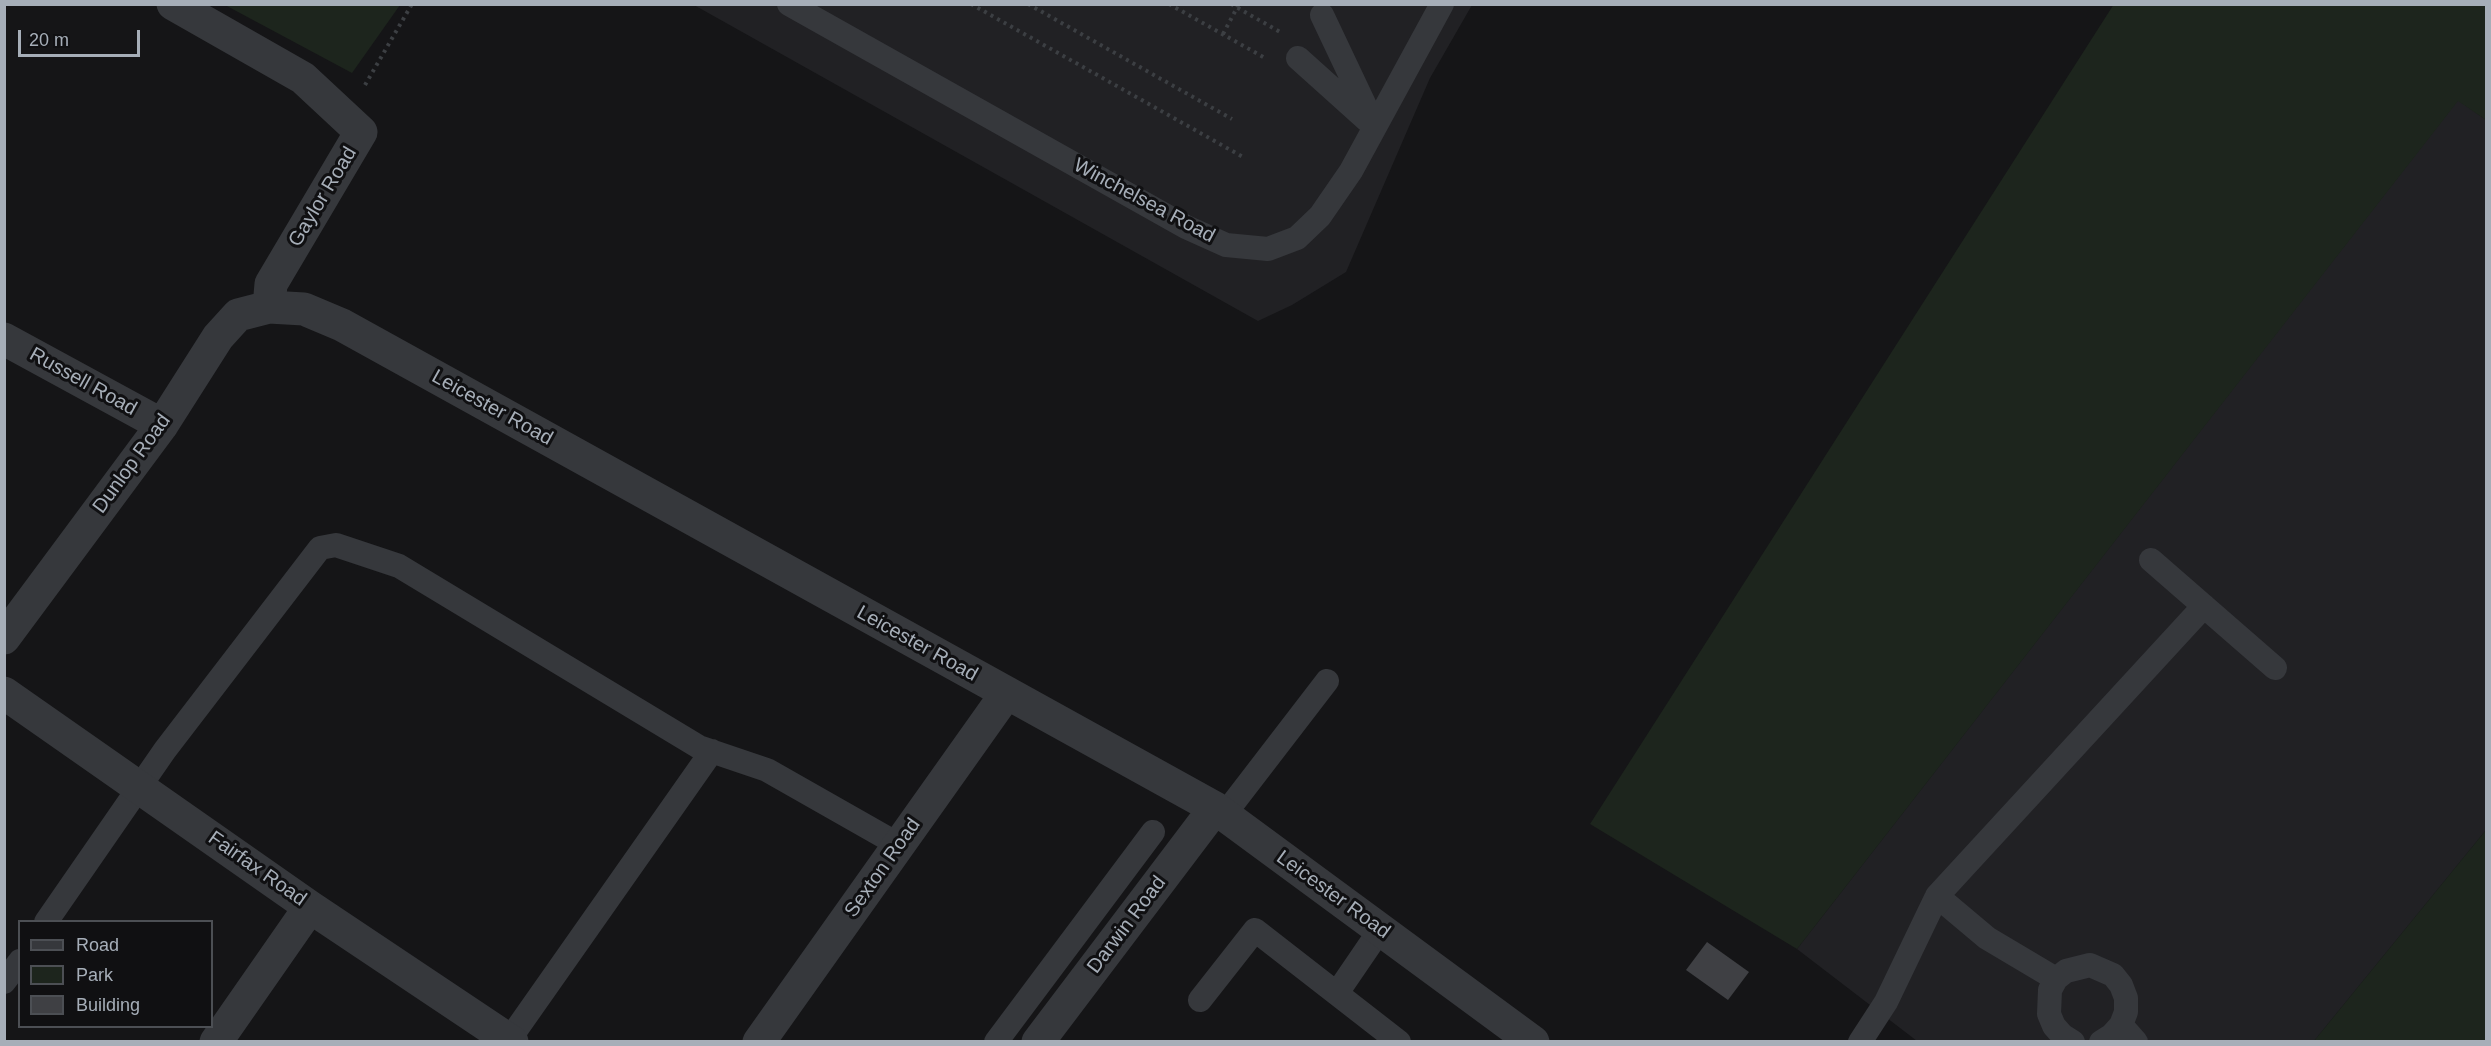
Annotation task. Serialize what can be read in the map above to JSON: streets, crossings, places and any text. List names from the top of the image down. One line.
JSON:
{"streets":{"street":["Gaylor Road","Russell Road","Leicester Road","Dunlop Road","Sexton Road","Fairfax Road","Darwin Road"],"lane":["Winchelsea Road"]},"crossings":[["Gaylor Road","Leicester Road"],["Gaylor Road","Dunlop Road"],["Russell Road","Dunlop Road"],["Leicester Road","Dunlop Road"],["Leicester Road","Sexton Road"],["Leicester Road","Darwin Road"]],"legend":["Road","Park","Building"],"scale_bar":"20 m"}
